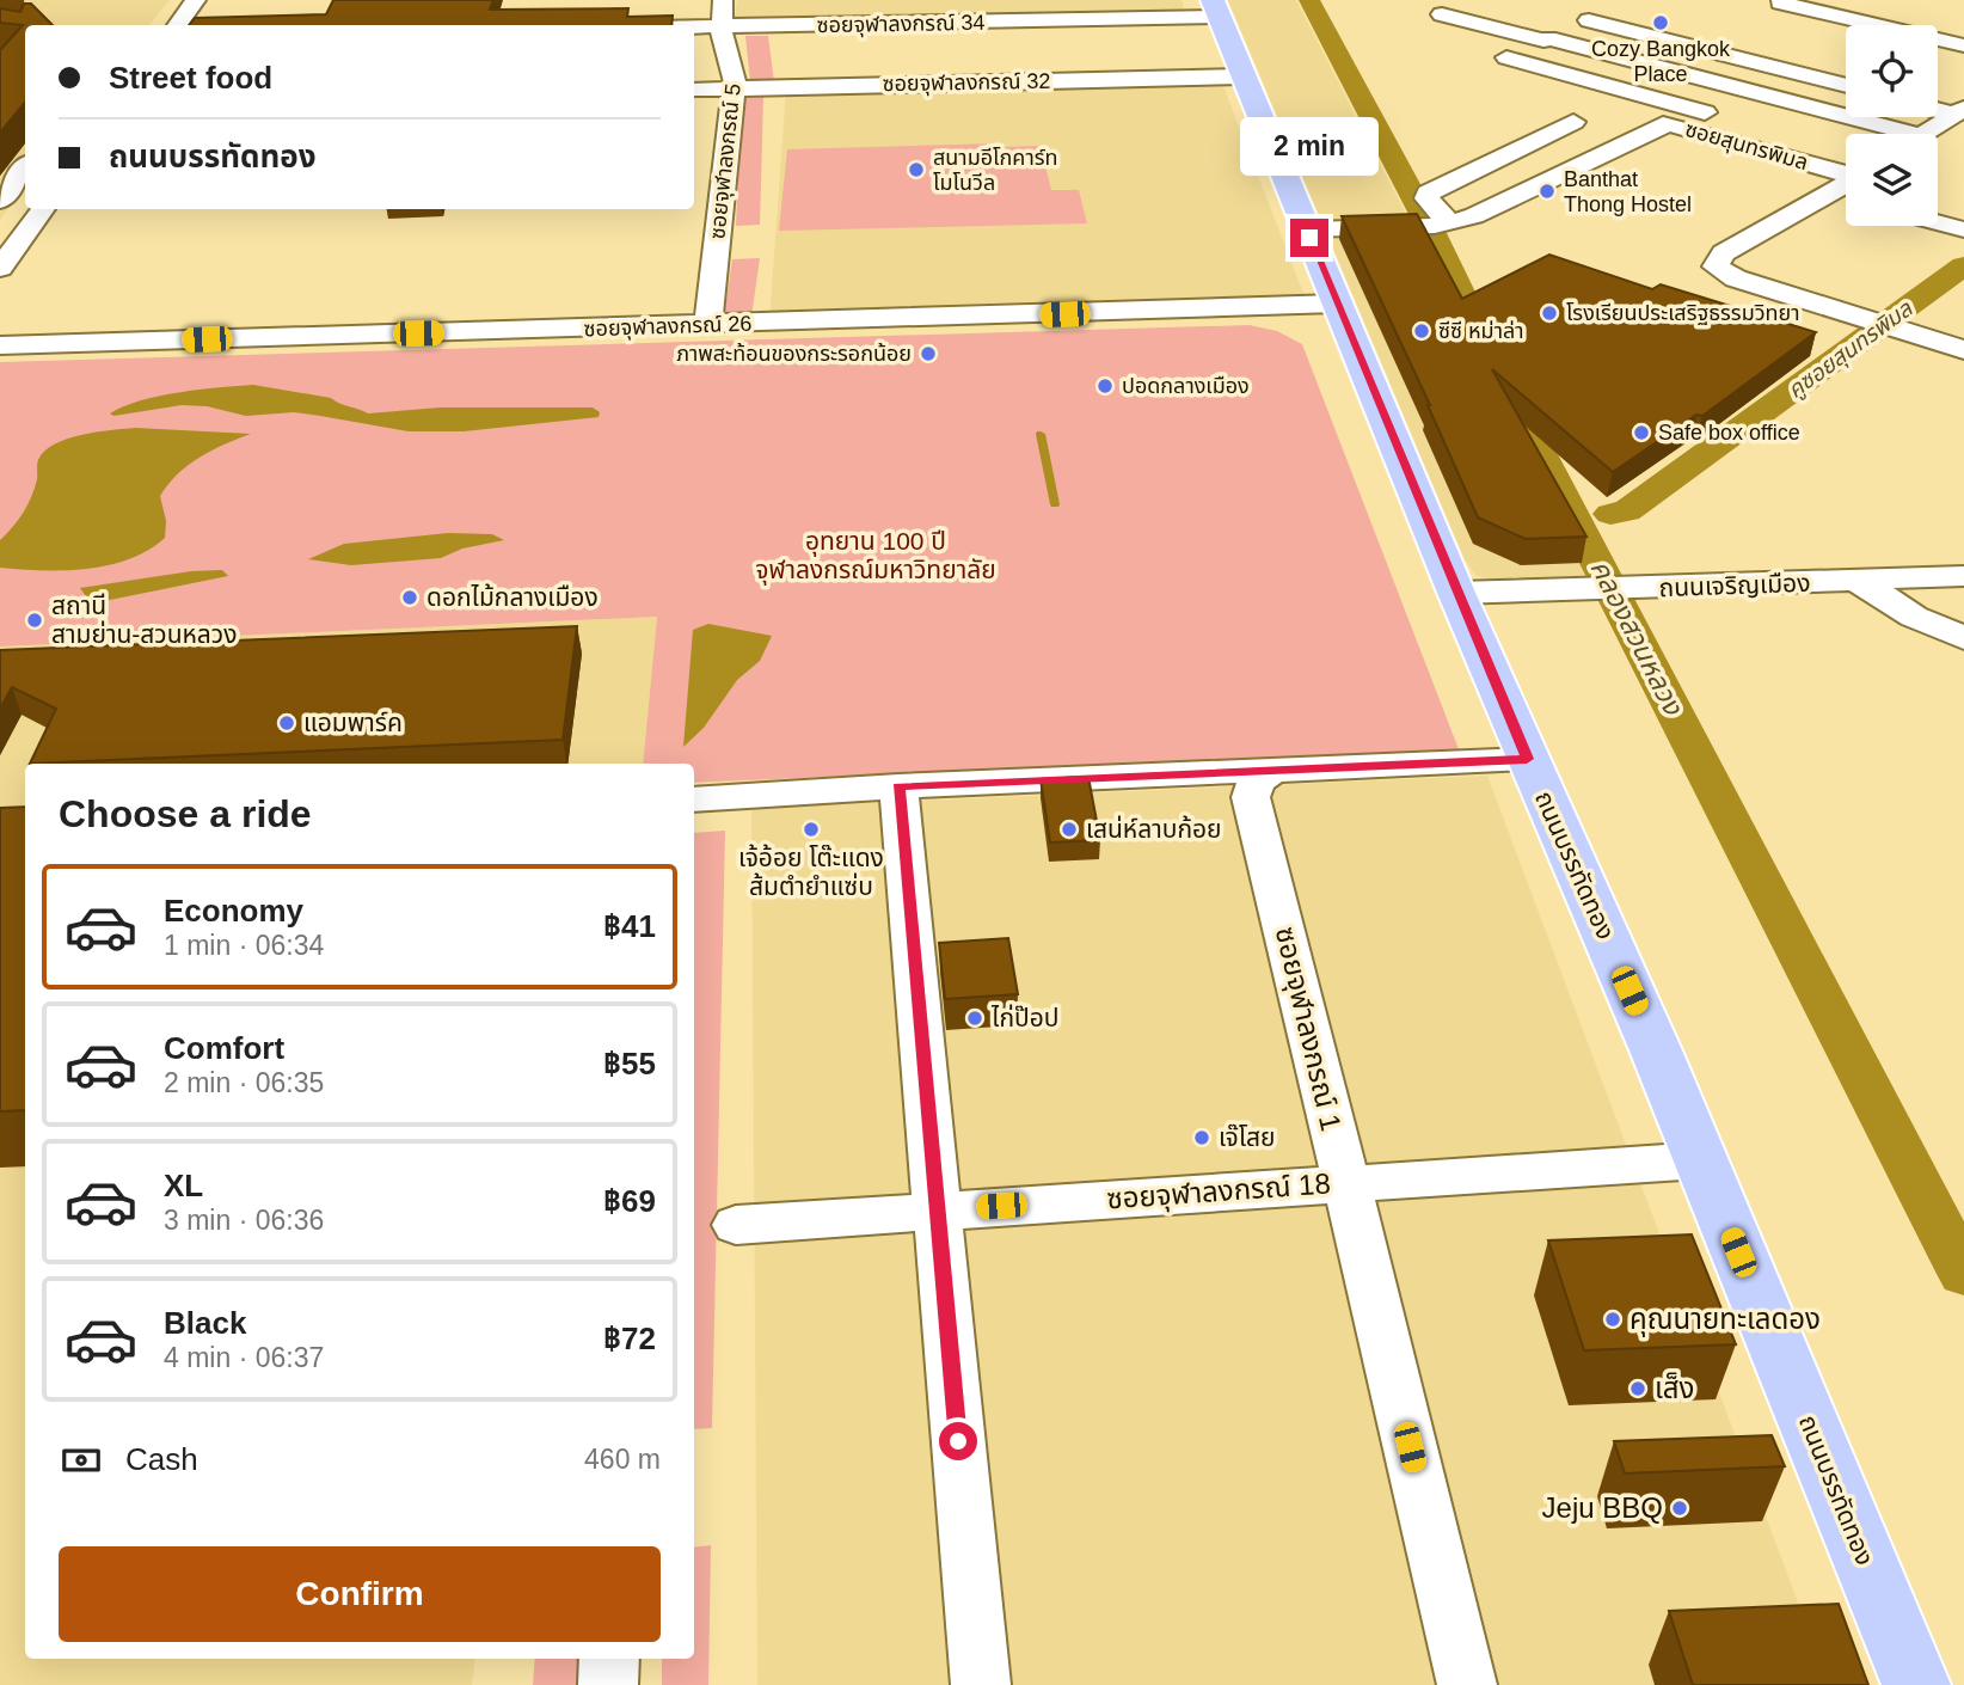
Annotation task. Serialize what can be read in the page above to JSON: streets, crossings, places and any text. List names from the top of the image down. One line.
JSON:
{"streets":{"main road":["ถนนบรรทัดทอง"],"street":["ซอยจุฬาลงกรณ์ 34","ซอยจุฬาลงกรณ์ 32","ซอยสุนทรพิมล","ซอยจุฬาลงกรณ์ 5","ซอยจุฬาลงกรณ์ 26","ถนนเจริญเมือง","ซอยจุฬาลงกรณ์ 1","ซอยจุฬาลงกรณ์ 18"]},"crossings":[["ซอยจุฬาลงกรณ์ 34","ซอยจุฬาลงกรณ์ 5"],["ซอยจุฬาลงกรณ์ 34","ถนนบรรทัดทอง"],["ซอยจุฬาลงกรณ์ 32","ซอยจุฬาลงกรณ์ 5"],["ซอยจุฬาลงกรณ์ 32","ถนนบรรทัดทอง"],["ซอยสุนทรพิมล","ถนนบรรทัดทอง"],["ซอยจุฬาลงกรณ์ 5","ซอยจุฬาลงกรณ์ 26"],["ซอยจุฬาลงกรณ์ 26","ถนนบรรทัดทอง"],["ถนนเจริญเมือง","ถนนบรรทัดทอง"],["ถนนบรรทัดทอง","ซอยจุฬาลงกรณ์ 18"],["ซอยจุฬาลงกรณ์ 1","ซอยจุฬาลงกรณ์ 18"]],"water":["คูซอยสุนทรพิมล","คลองสวนหลวง"],"parks":["อุทยาน 100 ปี จุฬาลงกรณ์มหาวิทยาลัย"],"places":["Cozy Bangkok Place","สนามอีโกคาร์ท โมโนวีล","Banthat Thong Hostel","โรงเรียนประเสริฐธรรมวิทยา","ซีซี หม่าล่า","ภาพสะท้อนของกระรอกน้อย","ปอดกลางเมือง","Safe box office","ดอกไม้กลางเมือง","สถานี สามย่าน-สวนหลวง","แอมพาร์ค","เจ้อ้อย โต๊ะแดง ส้มตำยำแซ่บ","เสน่ห์ลาบก้อย","ไก่ป๊อป","เจ๊โสย","คุณนายทะเลดอง","เส็ง","Jeju BBQ"],"page":{"banner":["Street food","ถนนบรรทัดทอง"],"bubble":"2 min","heading":"Choose a ride","list":[{"name":"Economy","note":"1 min · 06:34","value":"฿41"},{"name":"Comfort","note":"2 min · 06:35","value":"฿55"},{"name":"XL","note":"3 min · 06:36","value":"฿69"},{"name":"Black","note":"4 min · 06:37","value":"฿72"}],"pay":["Cash","460 m"],"buttons":"Confirm"}}
